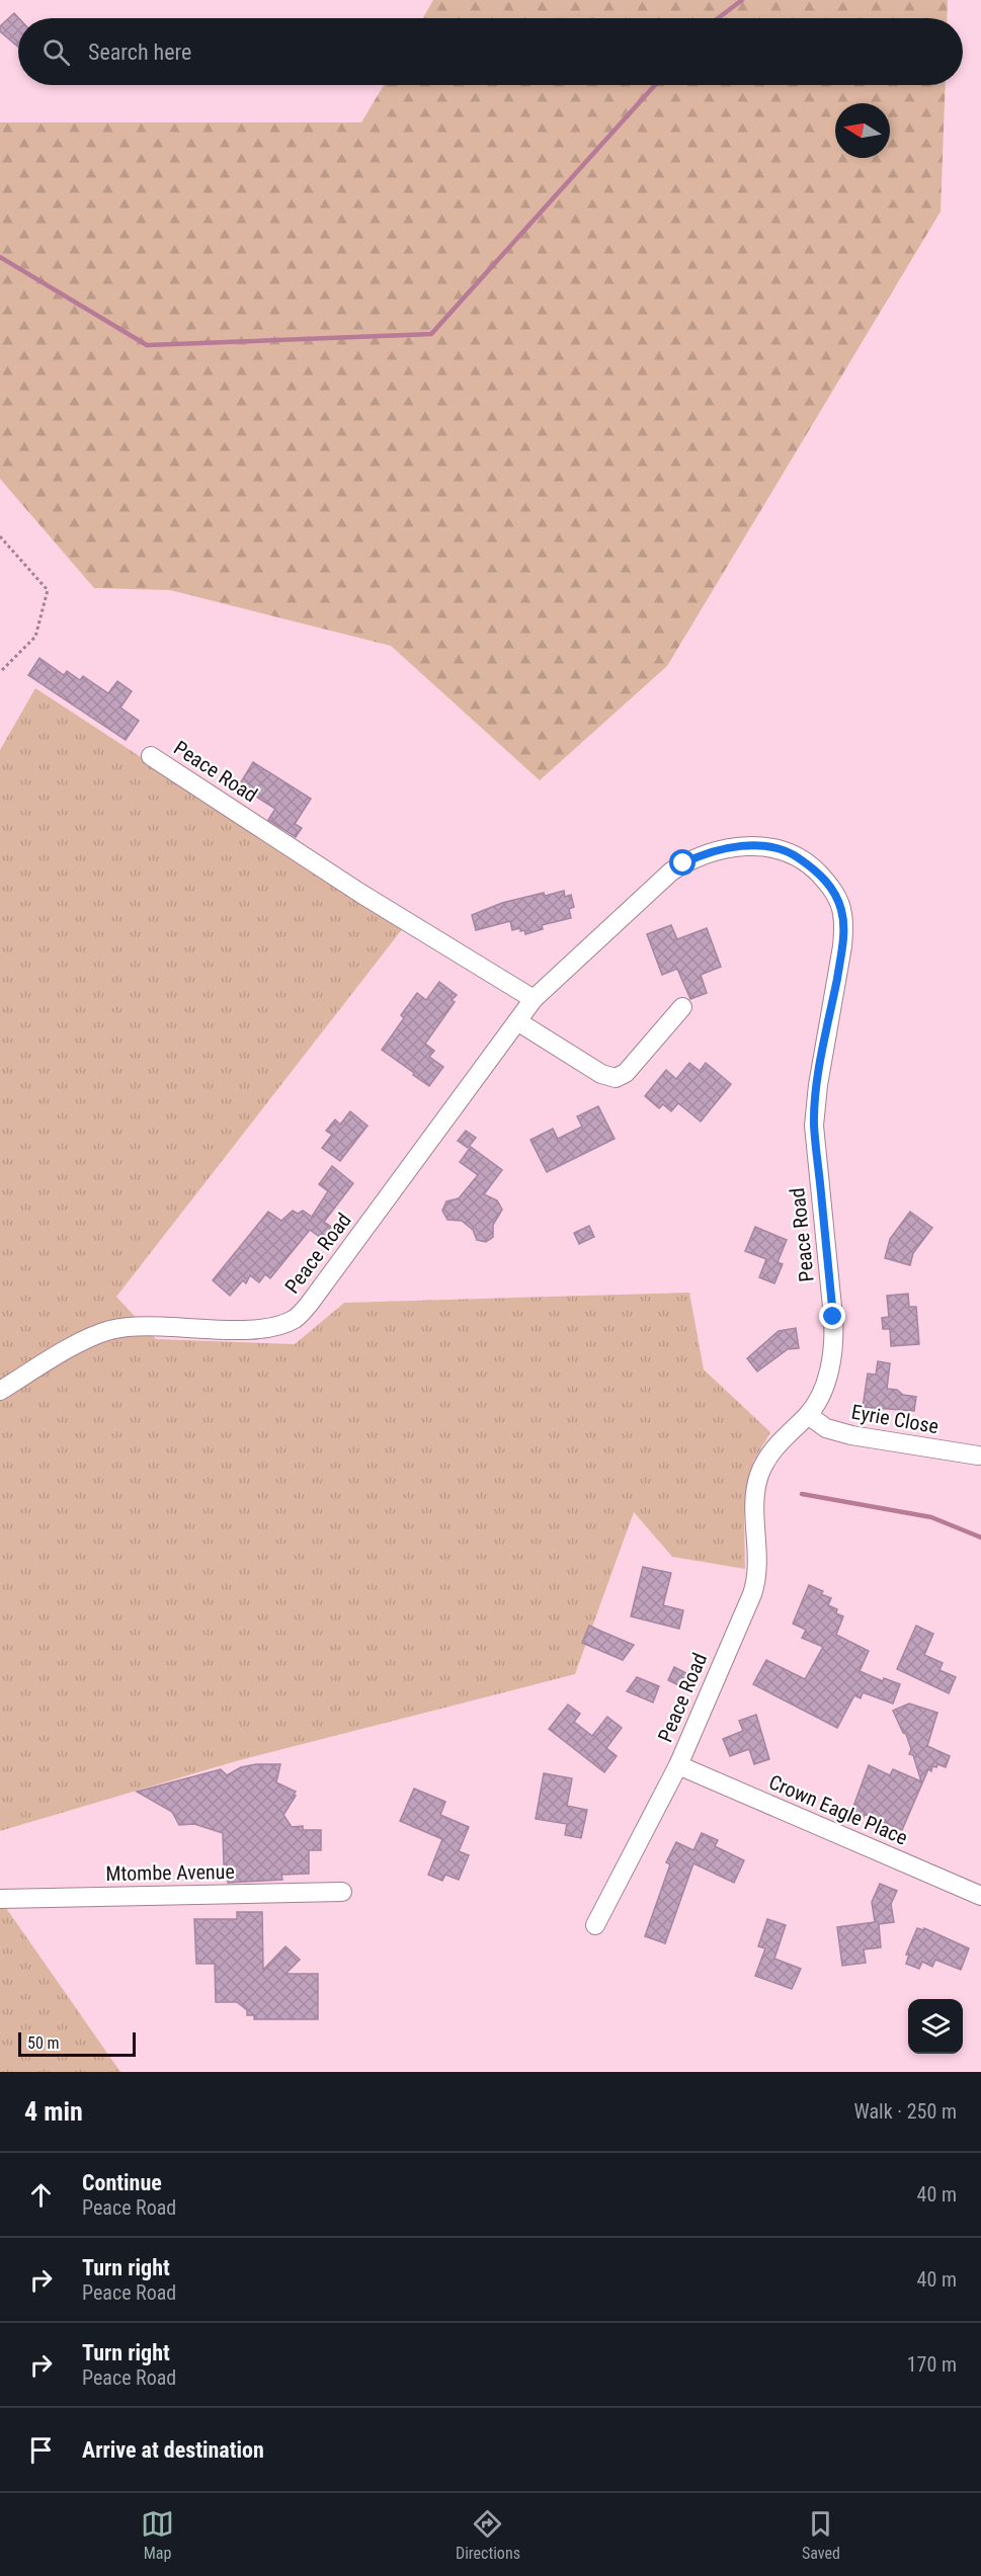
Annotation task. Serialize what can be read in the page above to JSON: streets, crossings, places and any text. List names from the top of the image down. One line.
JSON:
{"streets":{"street":["Peace Road","Eyrie Close","Crown Eagle Place","Mtombe Avenue"]},"crossings":[["Peace Road","Eyrie Close"],["Peace Road","Crown Eagle Place"]],"scale_bar":"50 m","north":"left","page":{"search":"Search here","scale":"50 m","heading":["4 min","Walk · 250 m"],"list":[["Continue","Peace Road","40 m"],["Turn right","Peace Road","40 m"],["Turn right","Peace Road","170 m"],"Arrive at destination"],"nav":["Map","Directions","Saved"]}}
